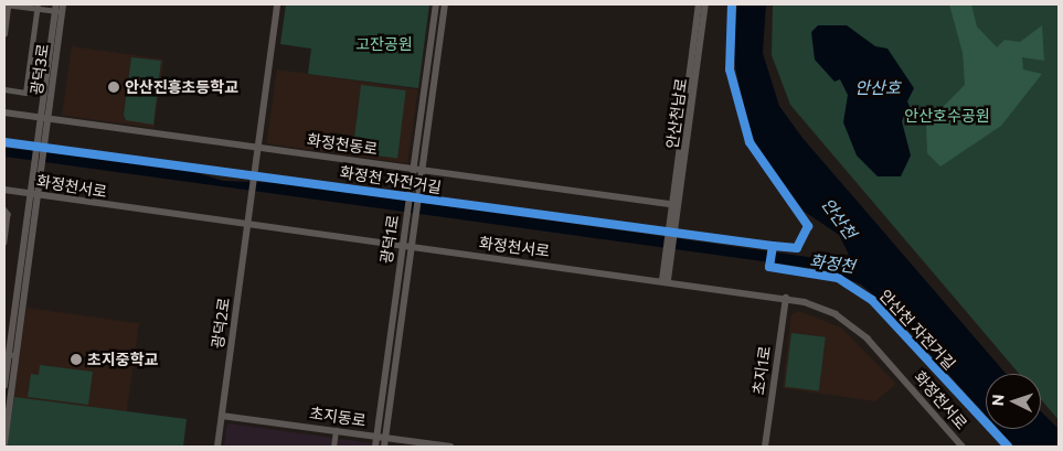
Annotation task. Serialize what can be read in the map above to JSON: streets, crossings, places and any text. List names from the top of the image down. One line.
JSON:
{"streets":{"street":["광덕3로","안산천남로","화정천동로","화정천서로","광덕1로","광덕2로","초지1로","초지동로"],"cycle path":["화정천 자전거길","안산천 자전거길"]},"crossings":[["광덕3로","화정천동로"],["광덕3로","화정천서로"],["안산천남로","화정천동로"],["안산천남로","화정천서로"],["화정천동로","광덕1로"],["화정천동로","광덕2로"],["화정천서로","광덕1로"],["화정천서로","광덕2로"],["화정천서로","초지1로"],["광덕1로","초지동로"],["광덕2로","초지동로"]],"water":["안산호","안산천","화정천"],"parks":["고잔공원","안산호수공원"],"places":["안산진흥초등학교","초지중학교"],"north":"left"}
